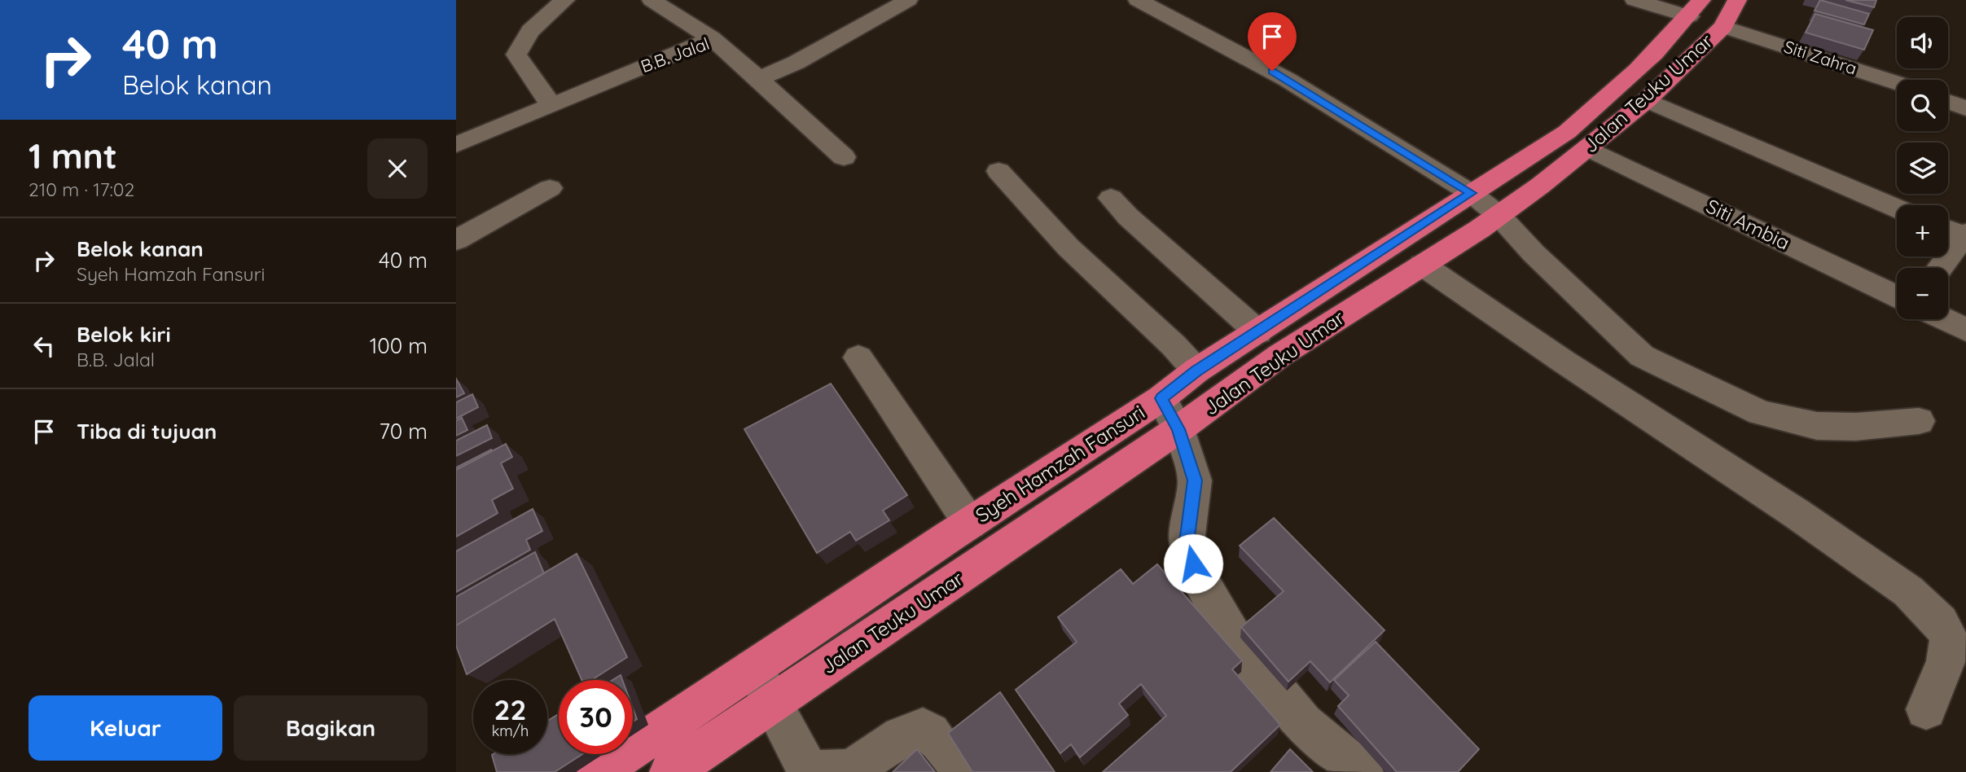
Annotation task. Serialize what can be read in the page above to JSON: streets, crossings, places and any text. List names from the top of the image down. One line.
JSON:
{"streets":{"highway":["Jalan Teuku Umar","Syeh Hamzah Fansuri"],"street":["B.B. Jalal","Siti Zahra","Siti Ambia"]},"crossings":[["Siti Zahra","Jalan Teuku Umar"],["Jalan Teuku Umar","Siti Ambia"],["Jalan Teuku Umar","Syeh Hamzah Fansuri"]],"page":{"turn":["40 m","Belok kanan"],"map_buttons":["+","−"],"heading":["1 mnt","210 m · 17:02"],"list":[{"name":"Belok kanan","note":"Syeh Hamzah Fansuri","value":"40 m"},{"name":"Belok kiri","note":"B.B. Jalal","value":"100 m"},{"name":"Tiba di tujuan","value":"70 m"}],"speed":"22 km/h","limit":"30","buttons":["Keluar","Bagikan"]}}
